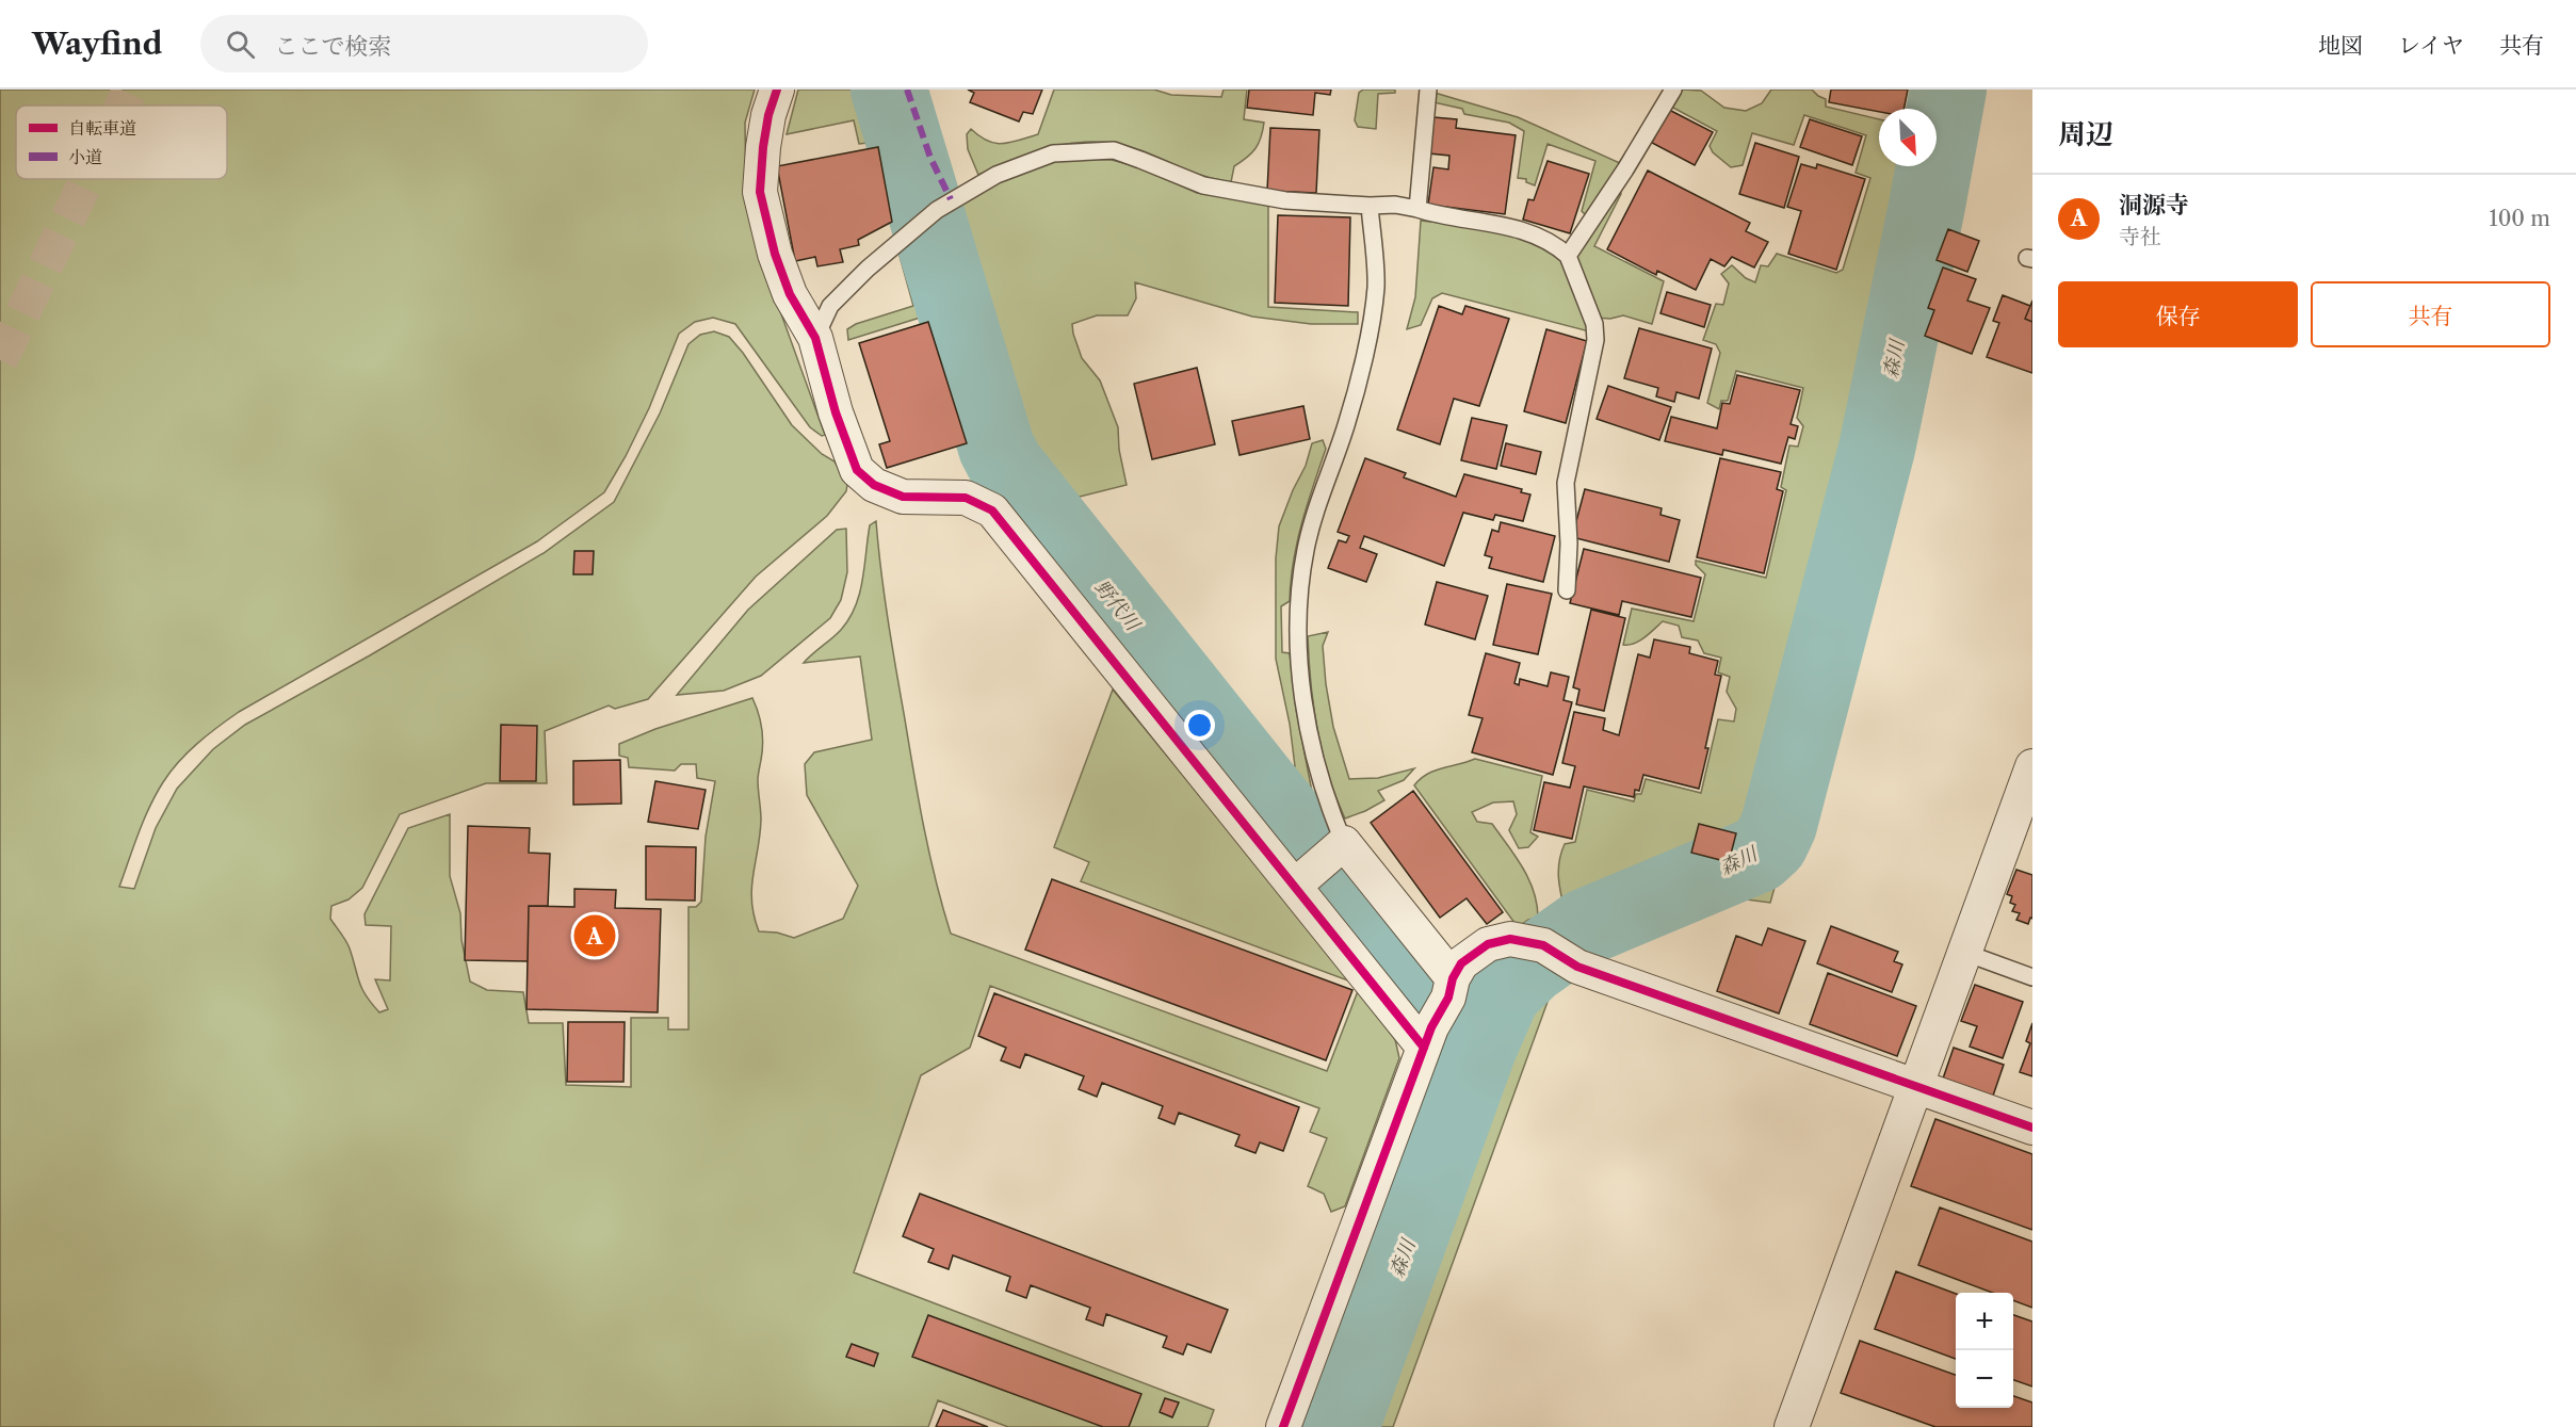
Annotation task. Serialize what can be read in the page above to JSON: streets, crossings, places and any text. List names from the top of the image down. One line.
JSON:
{"water":["森川","野代川"],"legend":["自転車道","小道"],"north":"bottom right","page":{"header":"Wayfind","search":"ここで検索","nav":["地図","レイヤ","共有"],"heading":"周辺","list":[{"mark":"A","name":"洞源寺","note":"寺社","value":"100 m"}],"buttons":["保存","共有"],"pins":"A","map_buttons":["+","−"]}}
